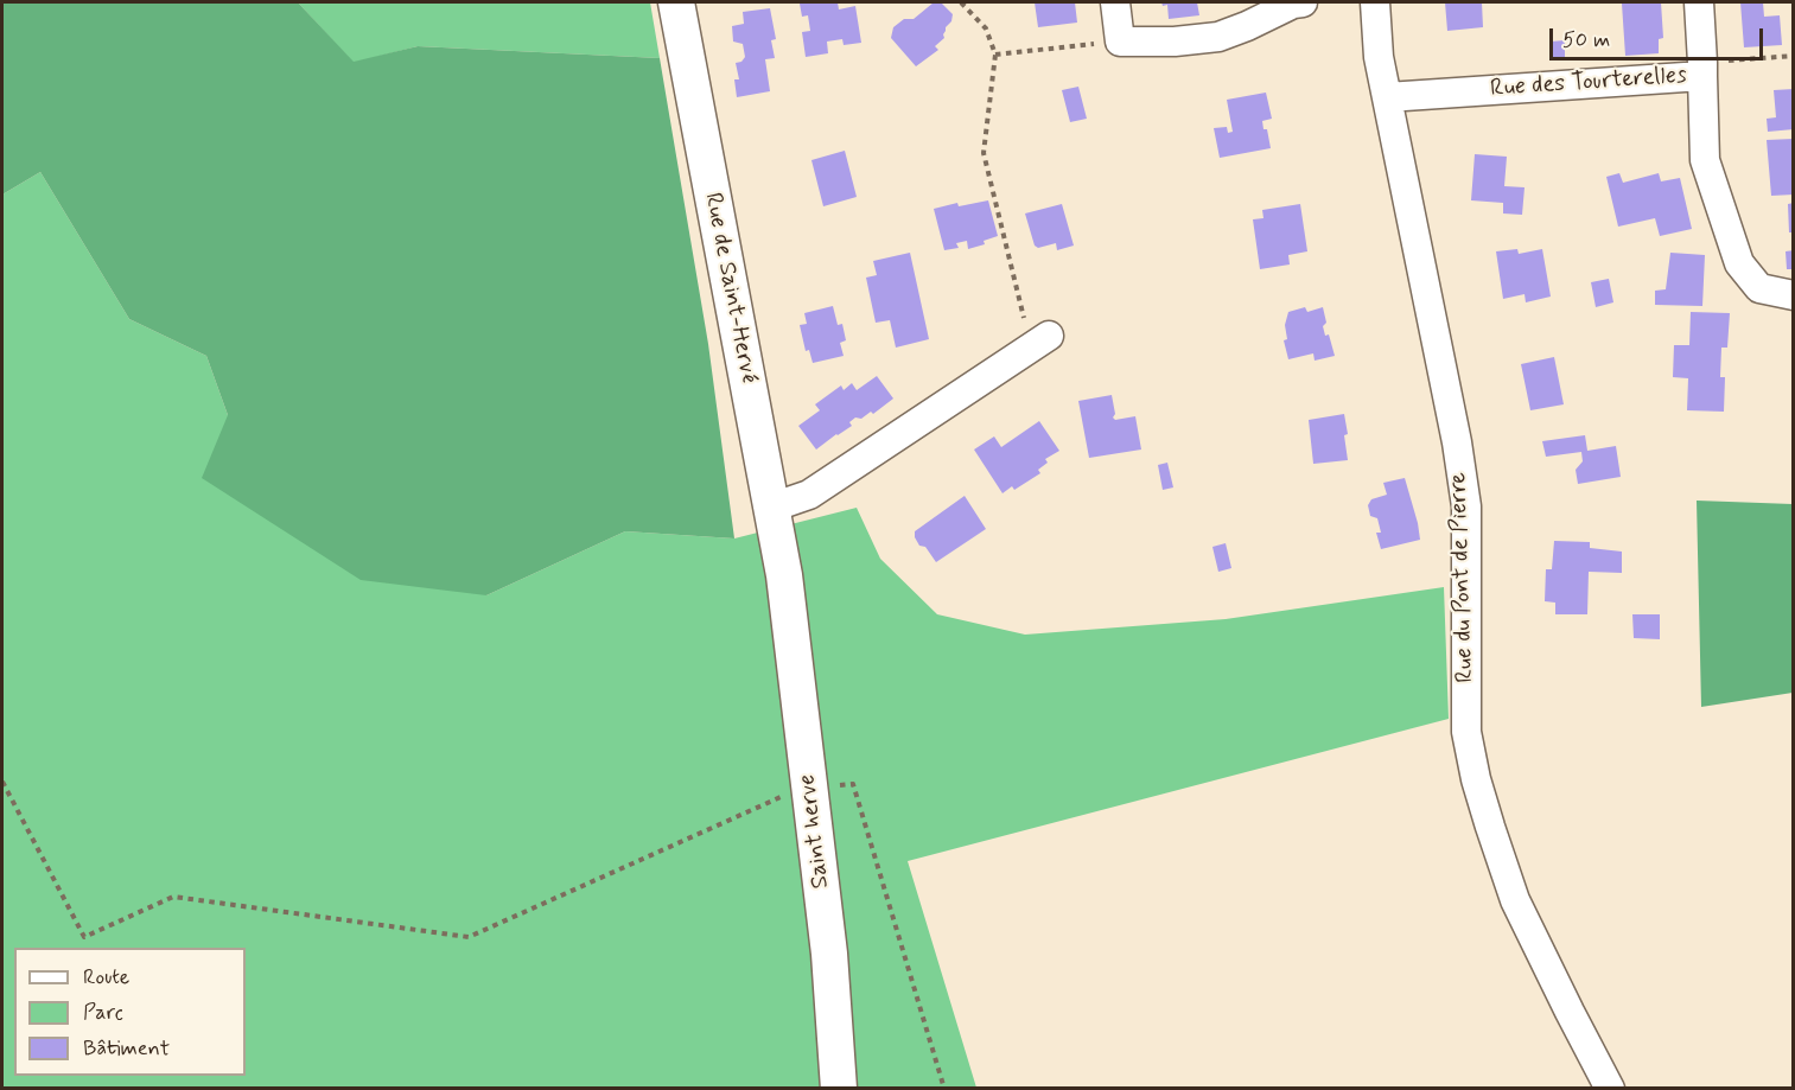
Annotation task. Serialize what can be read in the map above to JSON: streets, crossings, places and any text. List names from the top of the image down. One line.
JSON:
{"streets":{"street":["Rue des Tourterelles","Rue de Saint-Hervé","Rue du Pont de Pierre","Saint herve"]},"crossings":[["Rue des Tourterelles","Rue du Pont de Pierre"],["Rue de Saint-Hervé","Saint herve"]],"legend":["Route","Parc","Bâtiment"],"scale_bar":"50 m"}
